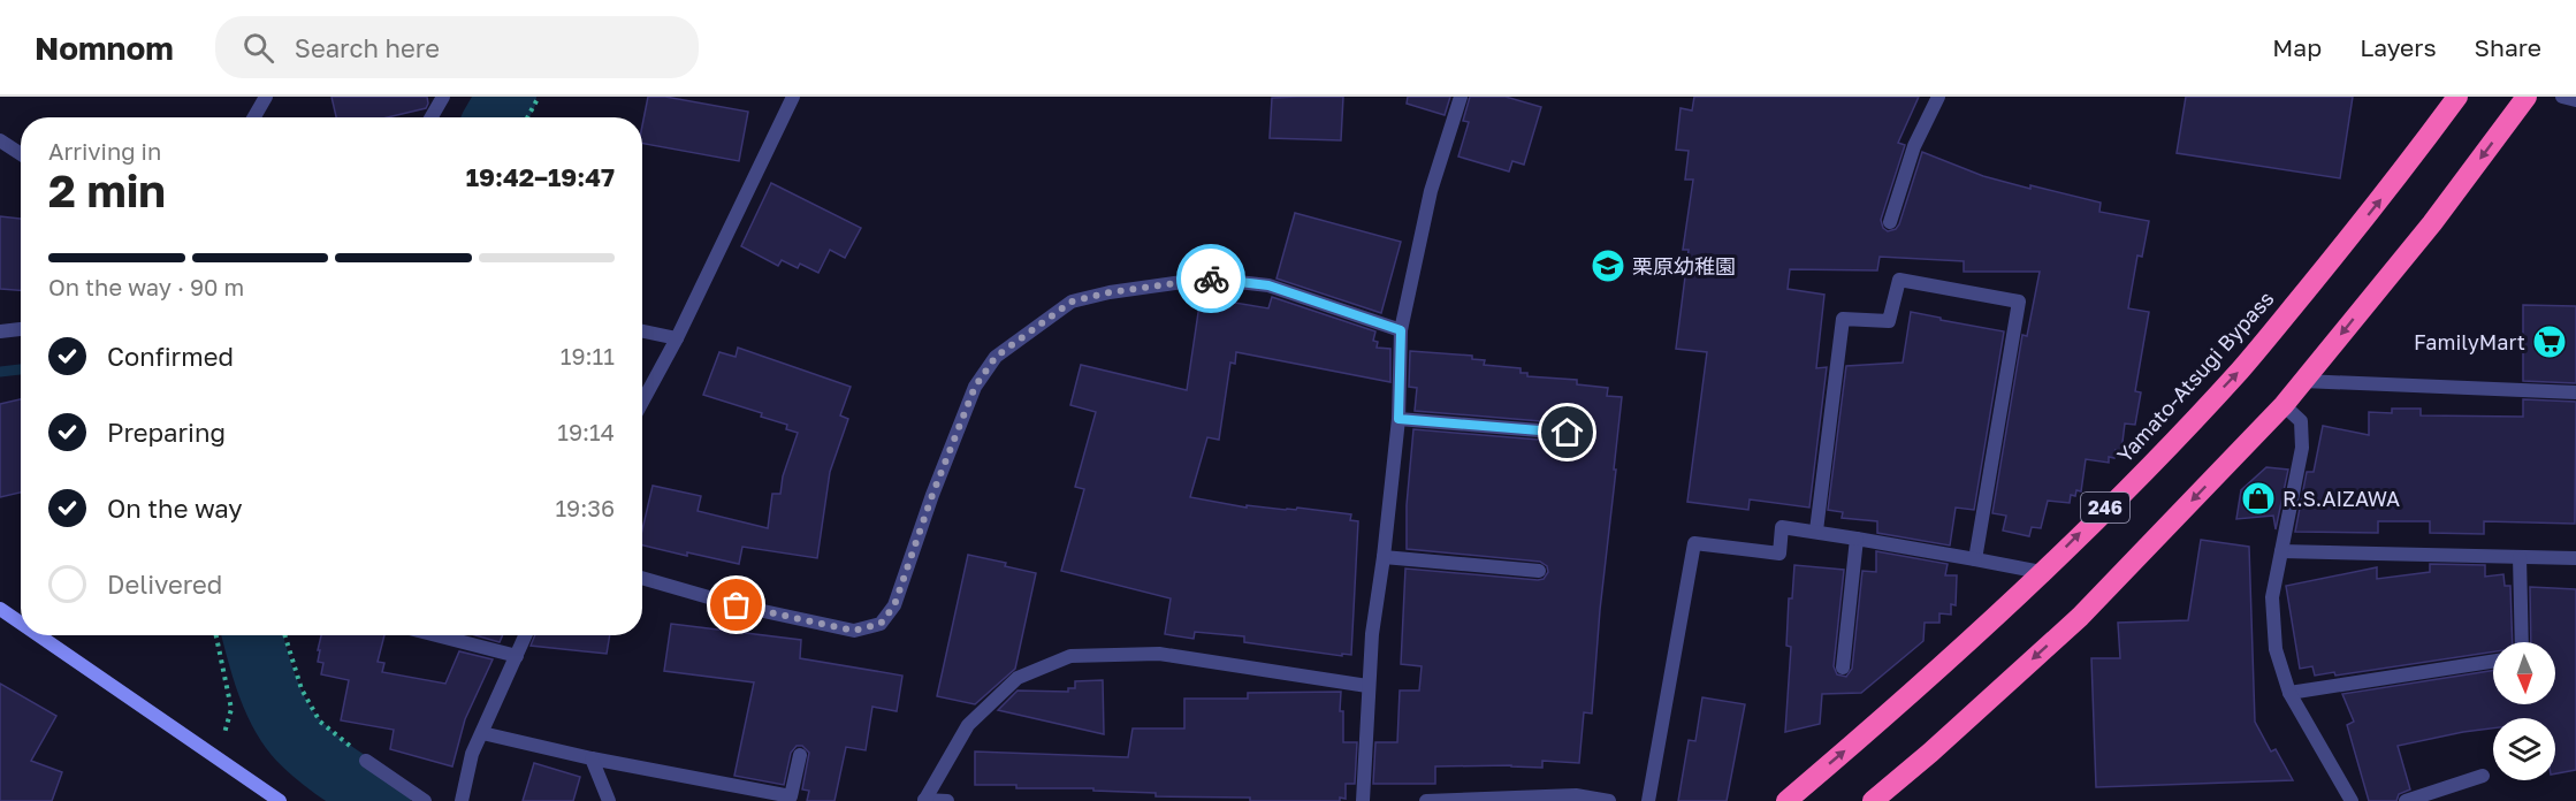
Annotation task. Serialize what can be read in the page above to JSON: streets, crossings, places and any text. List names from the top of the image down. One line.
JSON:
{"streets":{"highway":["Yamato-Atsugi Bypass","246"]},"places":{"school or university":["栗原幼稚園"],"supermarket":["FamilyMart"],"shop":["R.S.AIZAWA"]},"north":"bottom","page":{"header":"Nomnom","search":"Search here","nav":["Map","Layers","Share"],"heading":["2 min","Arriving in","19:42–19:47"],"bar":"On the way · 90 m","list":[["Confirmed","19:11"],["Preparing","19:14"],["On the way","19:36"],"Delivered"]}}
